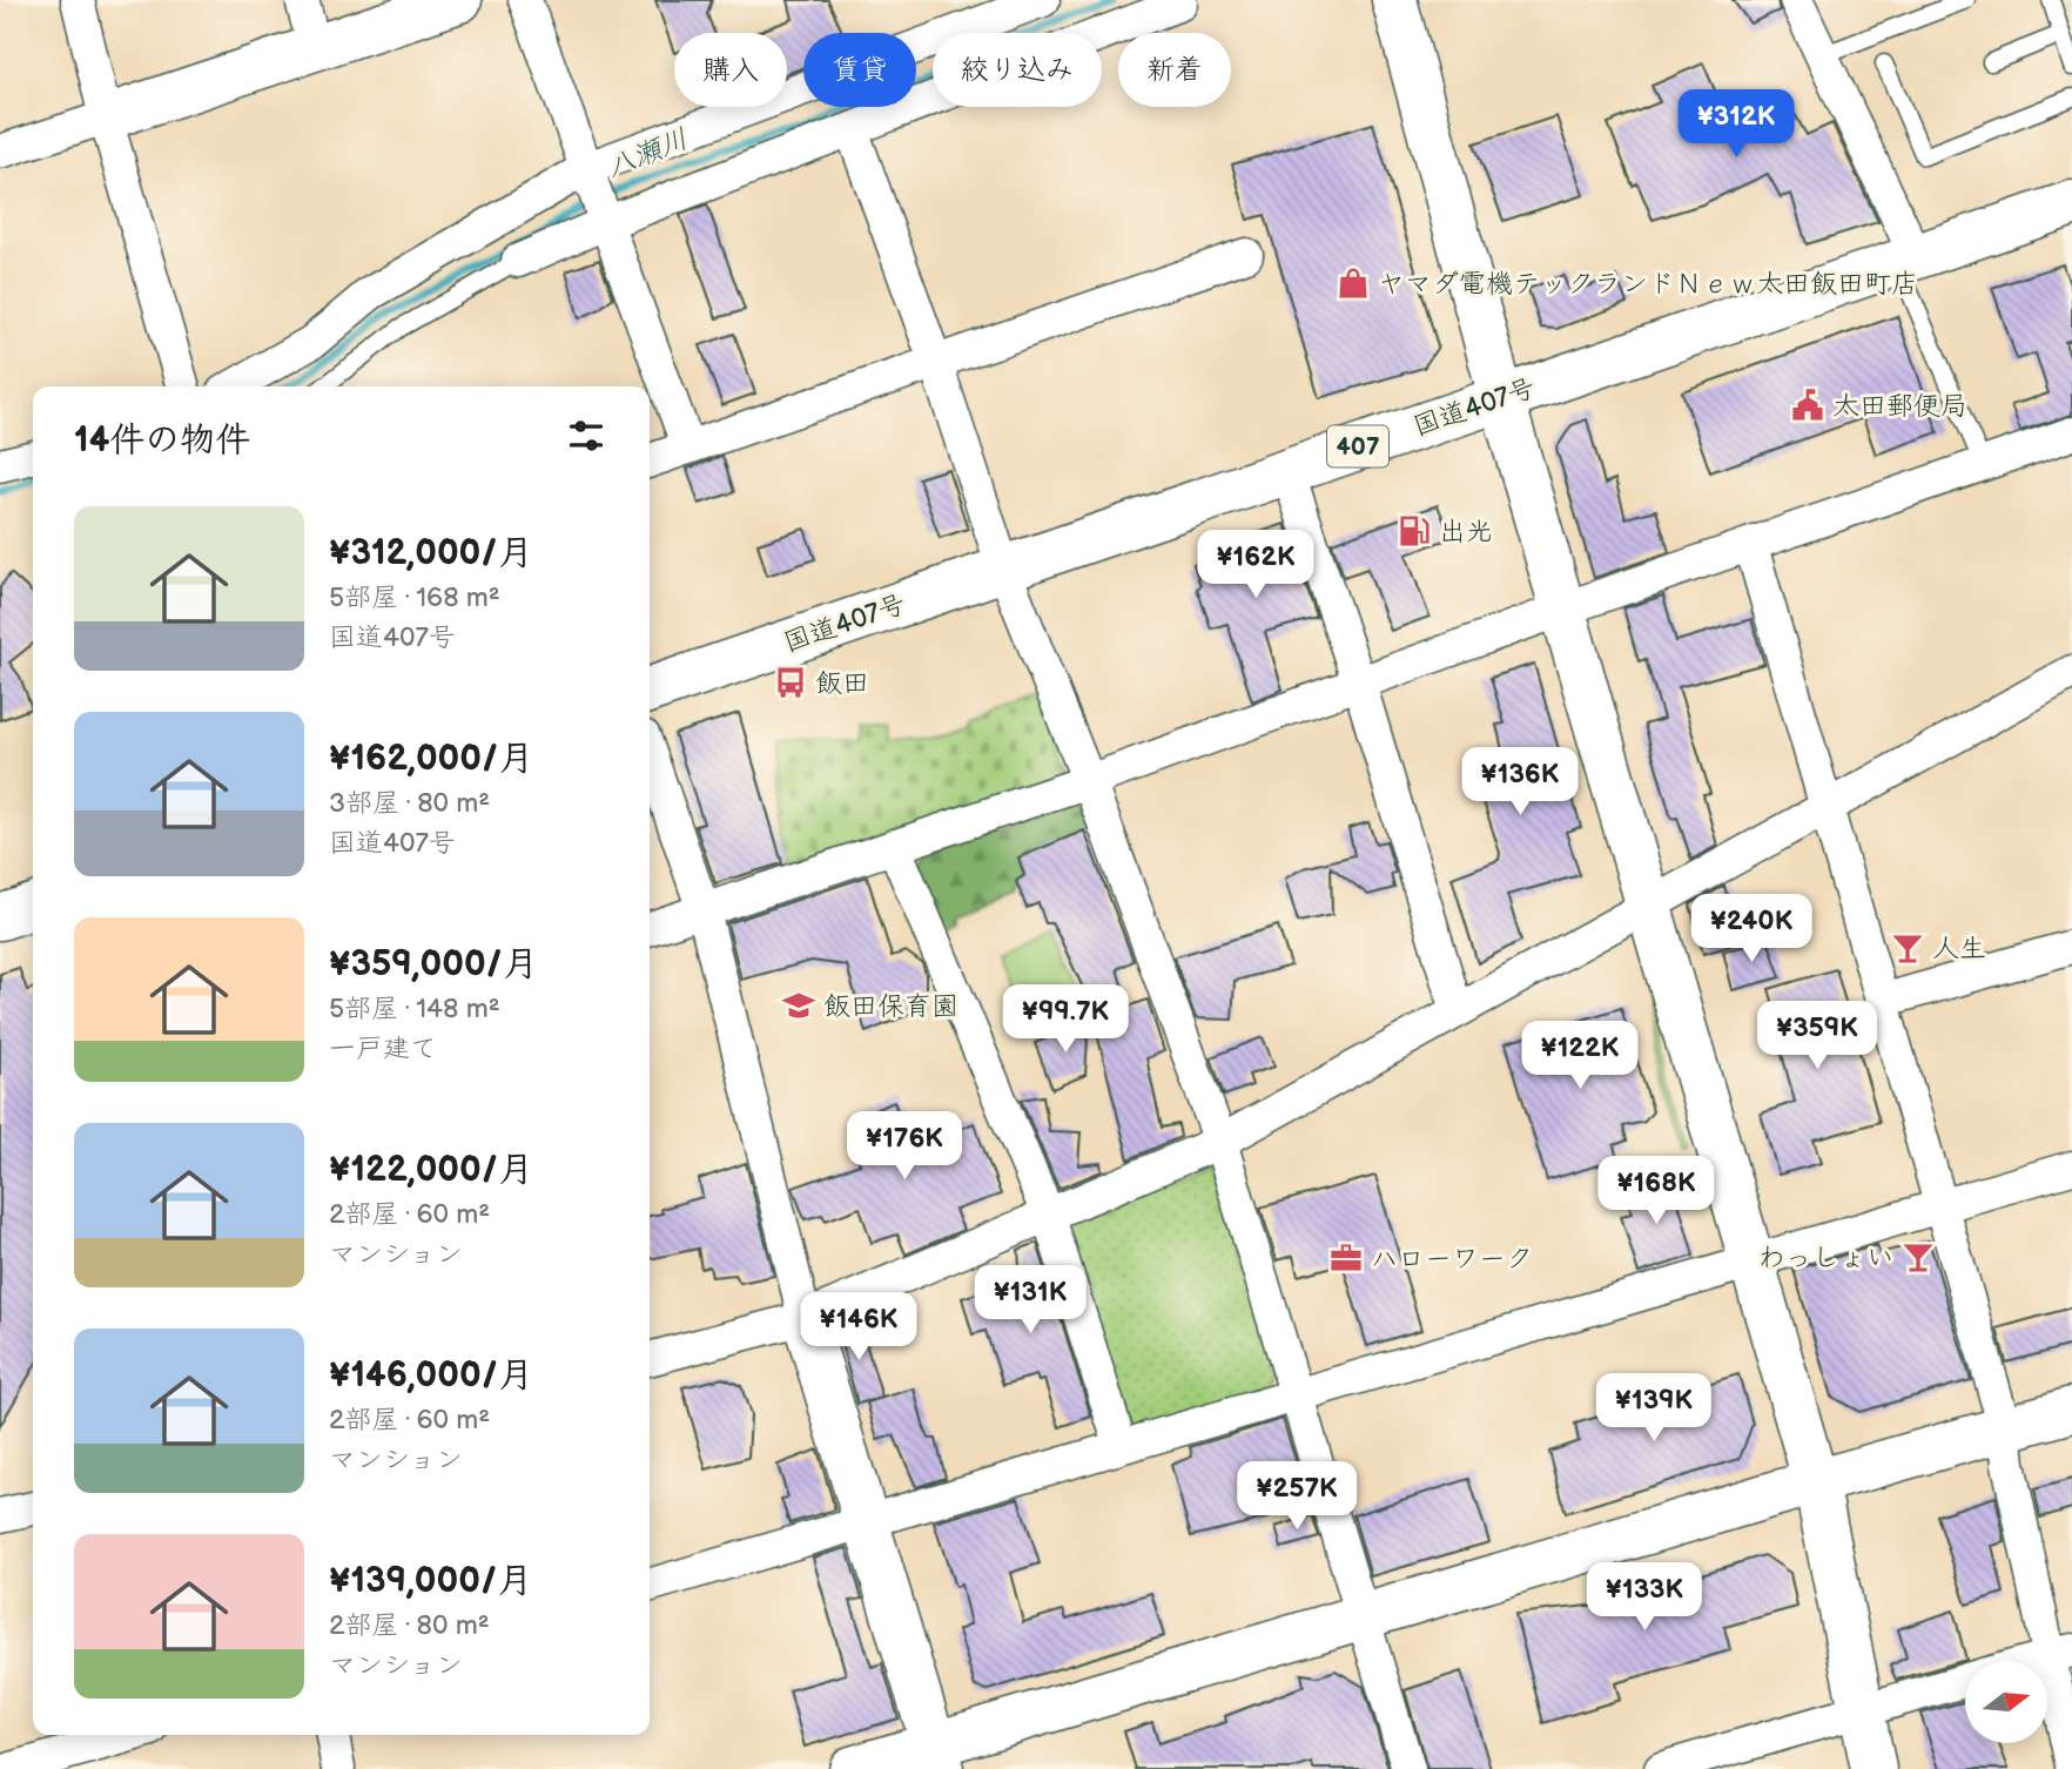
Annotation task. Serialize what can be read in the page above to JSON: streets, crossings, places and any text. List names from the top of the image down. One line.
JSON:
{"streets":{"main road":["国道407号","407"]},"water":["八瀬川"],"places":{"shop":["ヤマダ電機テックランドＮｅｗ太田飯田町店"],"public building":["太田郵便局"],"fuel station":["出光"],"bus stop":["飯田"],"bar":["人生","わっしょい"],"school or university":["飯田保育園"],"office":["ハローワーク"]},"north":"right","page":{"chip":["購入","賃貸","絞り込み","新着"],"price":["¥312K","¥162K","¥136K","¥240K","¥99.7K","¥359K","¥122K","¥176K","¥168K","¥131K","¥146K","¥139K","¥257K","¥133K"],"heading":"14件の物件","list":[{"name":"¥312,000/月","note":"5部屋 · 168 m² · 国道407号"},{"name":"¥162,000/月","note":"3部屋 · 80 m² · 国道407号"},{"name":"¥359,000/月","note":"5部屋 · 148 m² · 一戸建て"},{"name":"¥122,000/月","note":"2部屋 · 60 m² · マンション"},{"name":"¥146,000/月","note":"2部屋 · 60 m² · マンション"},{"name":"¥139,000/月","note":"2部屋 · 80 m² · マンション"}]}}
